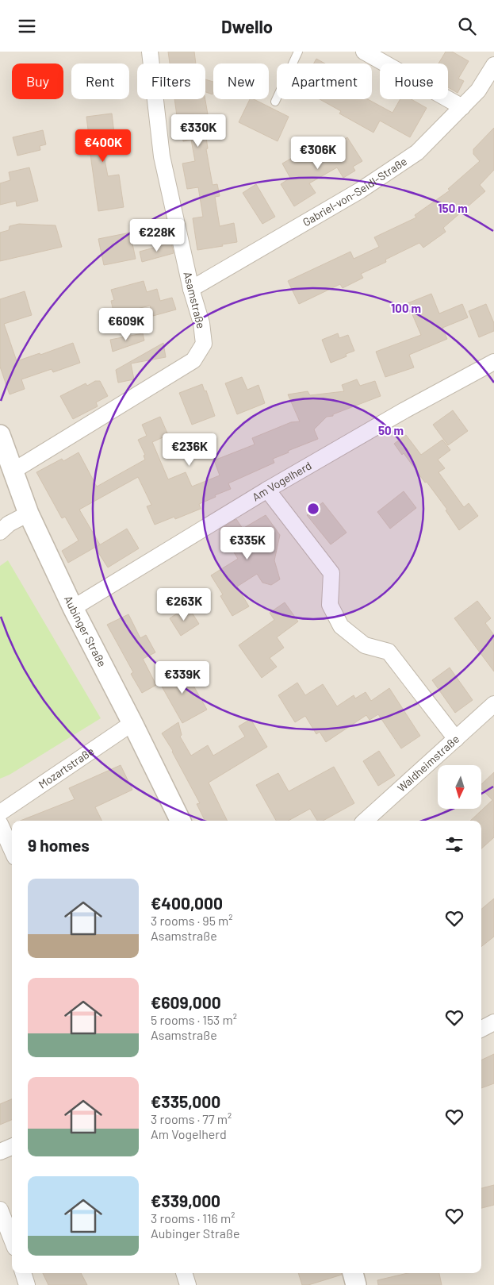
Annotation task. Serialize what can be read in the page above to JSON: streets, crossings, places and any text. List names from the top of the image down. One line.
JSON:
{"streets":{"street":["Gabriel-von-Seidl-Straße","Asamstraße","Am Vogelherd","Aubinger Straße","Waldheimstraße","Mozartstraße"]},"crossings":[["Gabriel-von-Seidl-Straße","Asamstraße"],["Asamstraße","Aubinger Straße"],["Am Vogelherd","Aubinger Straße"],["Aubinger Straße","Mozartstraße"]],"north":"bottom","page":{"header":"Dwello","chip":["Buy","Rent","Filters","New","Apartment","House"],"price":["€330K","€400K","€306K","€228K","€609K","€236K","€335K","€263K","€339K"],"heading":"9 homes","list":[{"name":"€400,000","note":"3 rooms · 95 m² · Asamstraße"},{"name":"€609,000","note":"5 rooms · 153 m² · Asamstraße"},{"name":"€335,000","note":"3 rooms · 77 m² · Am Vogelherd"},{"name":"€339,000","note":"3 rooms · 116 m² · Aubinger Straße"}]},"rings":["150 m","100 m","50 m"]}
